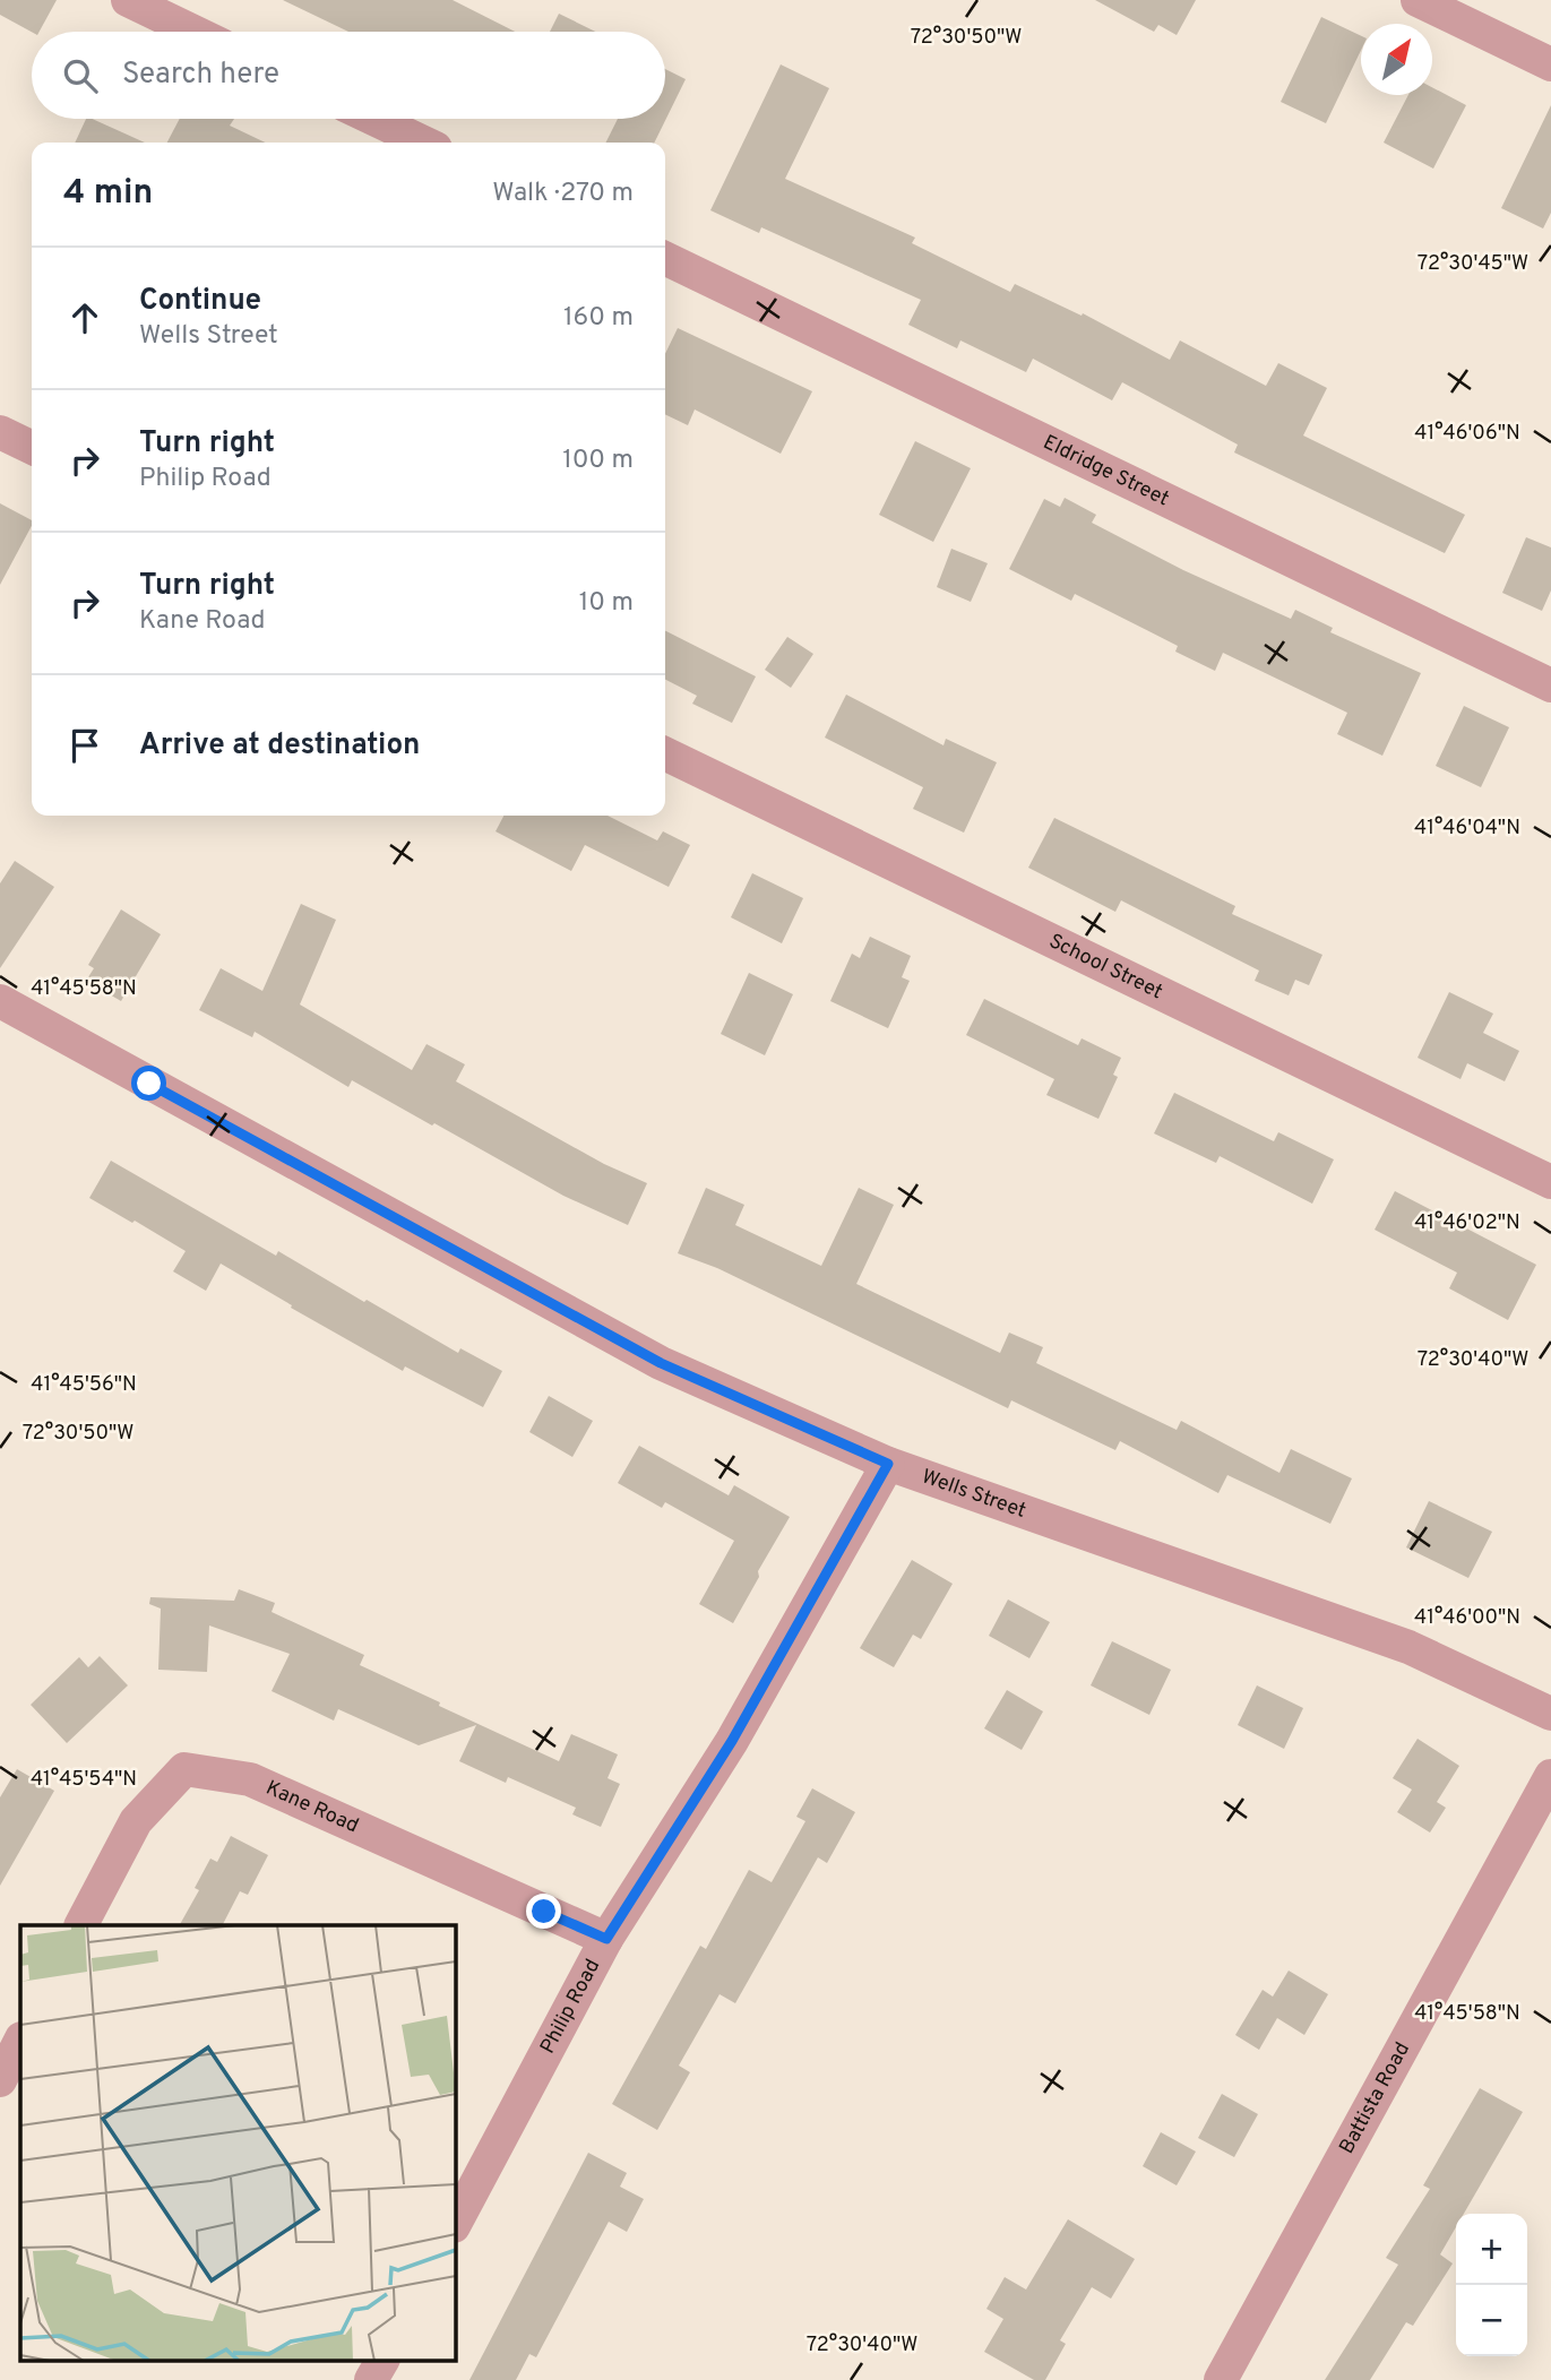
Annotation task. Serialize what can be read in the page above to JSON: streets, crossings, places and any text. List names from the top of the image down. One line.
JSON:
{"streets":{"street":["Eldridge Street","School Street","Wells Street","Kane Road","Philip Road","Battista Road"]},"crossings":[["Wells Street","Philip Road"],["Kane Road","Philip Road"]],"north":"top right","page":{"search":"Search here","heading":["4 min","Walk · 270 m"],"list":[["Continue","Wells Street","160 m"],["Turn right","Philip Road","100 m"],["Turn right","Kane Road","10 m"],"Arrive at destination"],"map_buttons":["+","−"]},"coordinates":["72°30'50\"W","72°30'45\"W","41°46'06\"N","41°46'04\"N","41°45'58\"N","41°46'02\"N","72°30'40\"W","41°45'56\"N","41°46'00\"N","41°45'54\"N"]}
